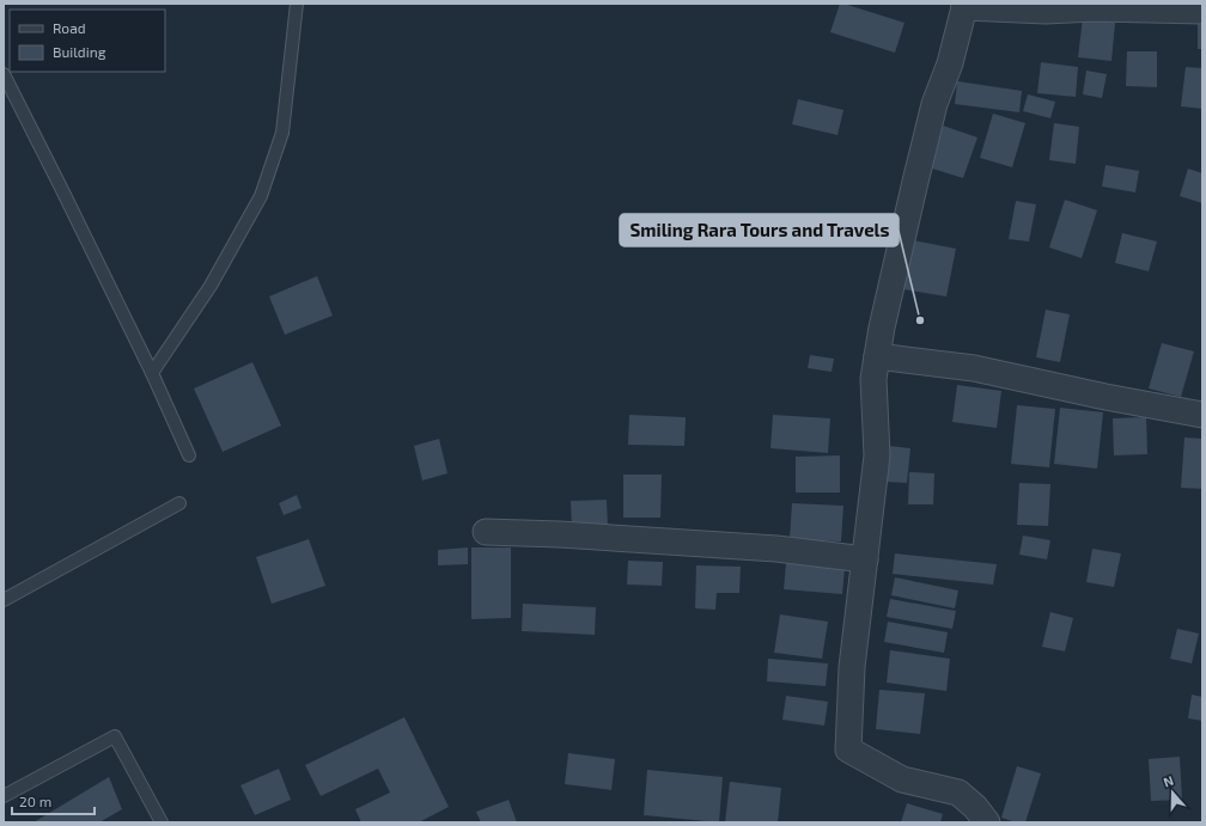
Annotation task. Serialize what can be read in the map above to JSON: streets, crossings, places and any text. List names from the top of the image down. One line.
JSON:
{"places":["Smiling Rara Tours and Travels"],"legend":["Road","Building"],"scale_bar":"20 m","north":"top"}
